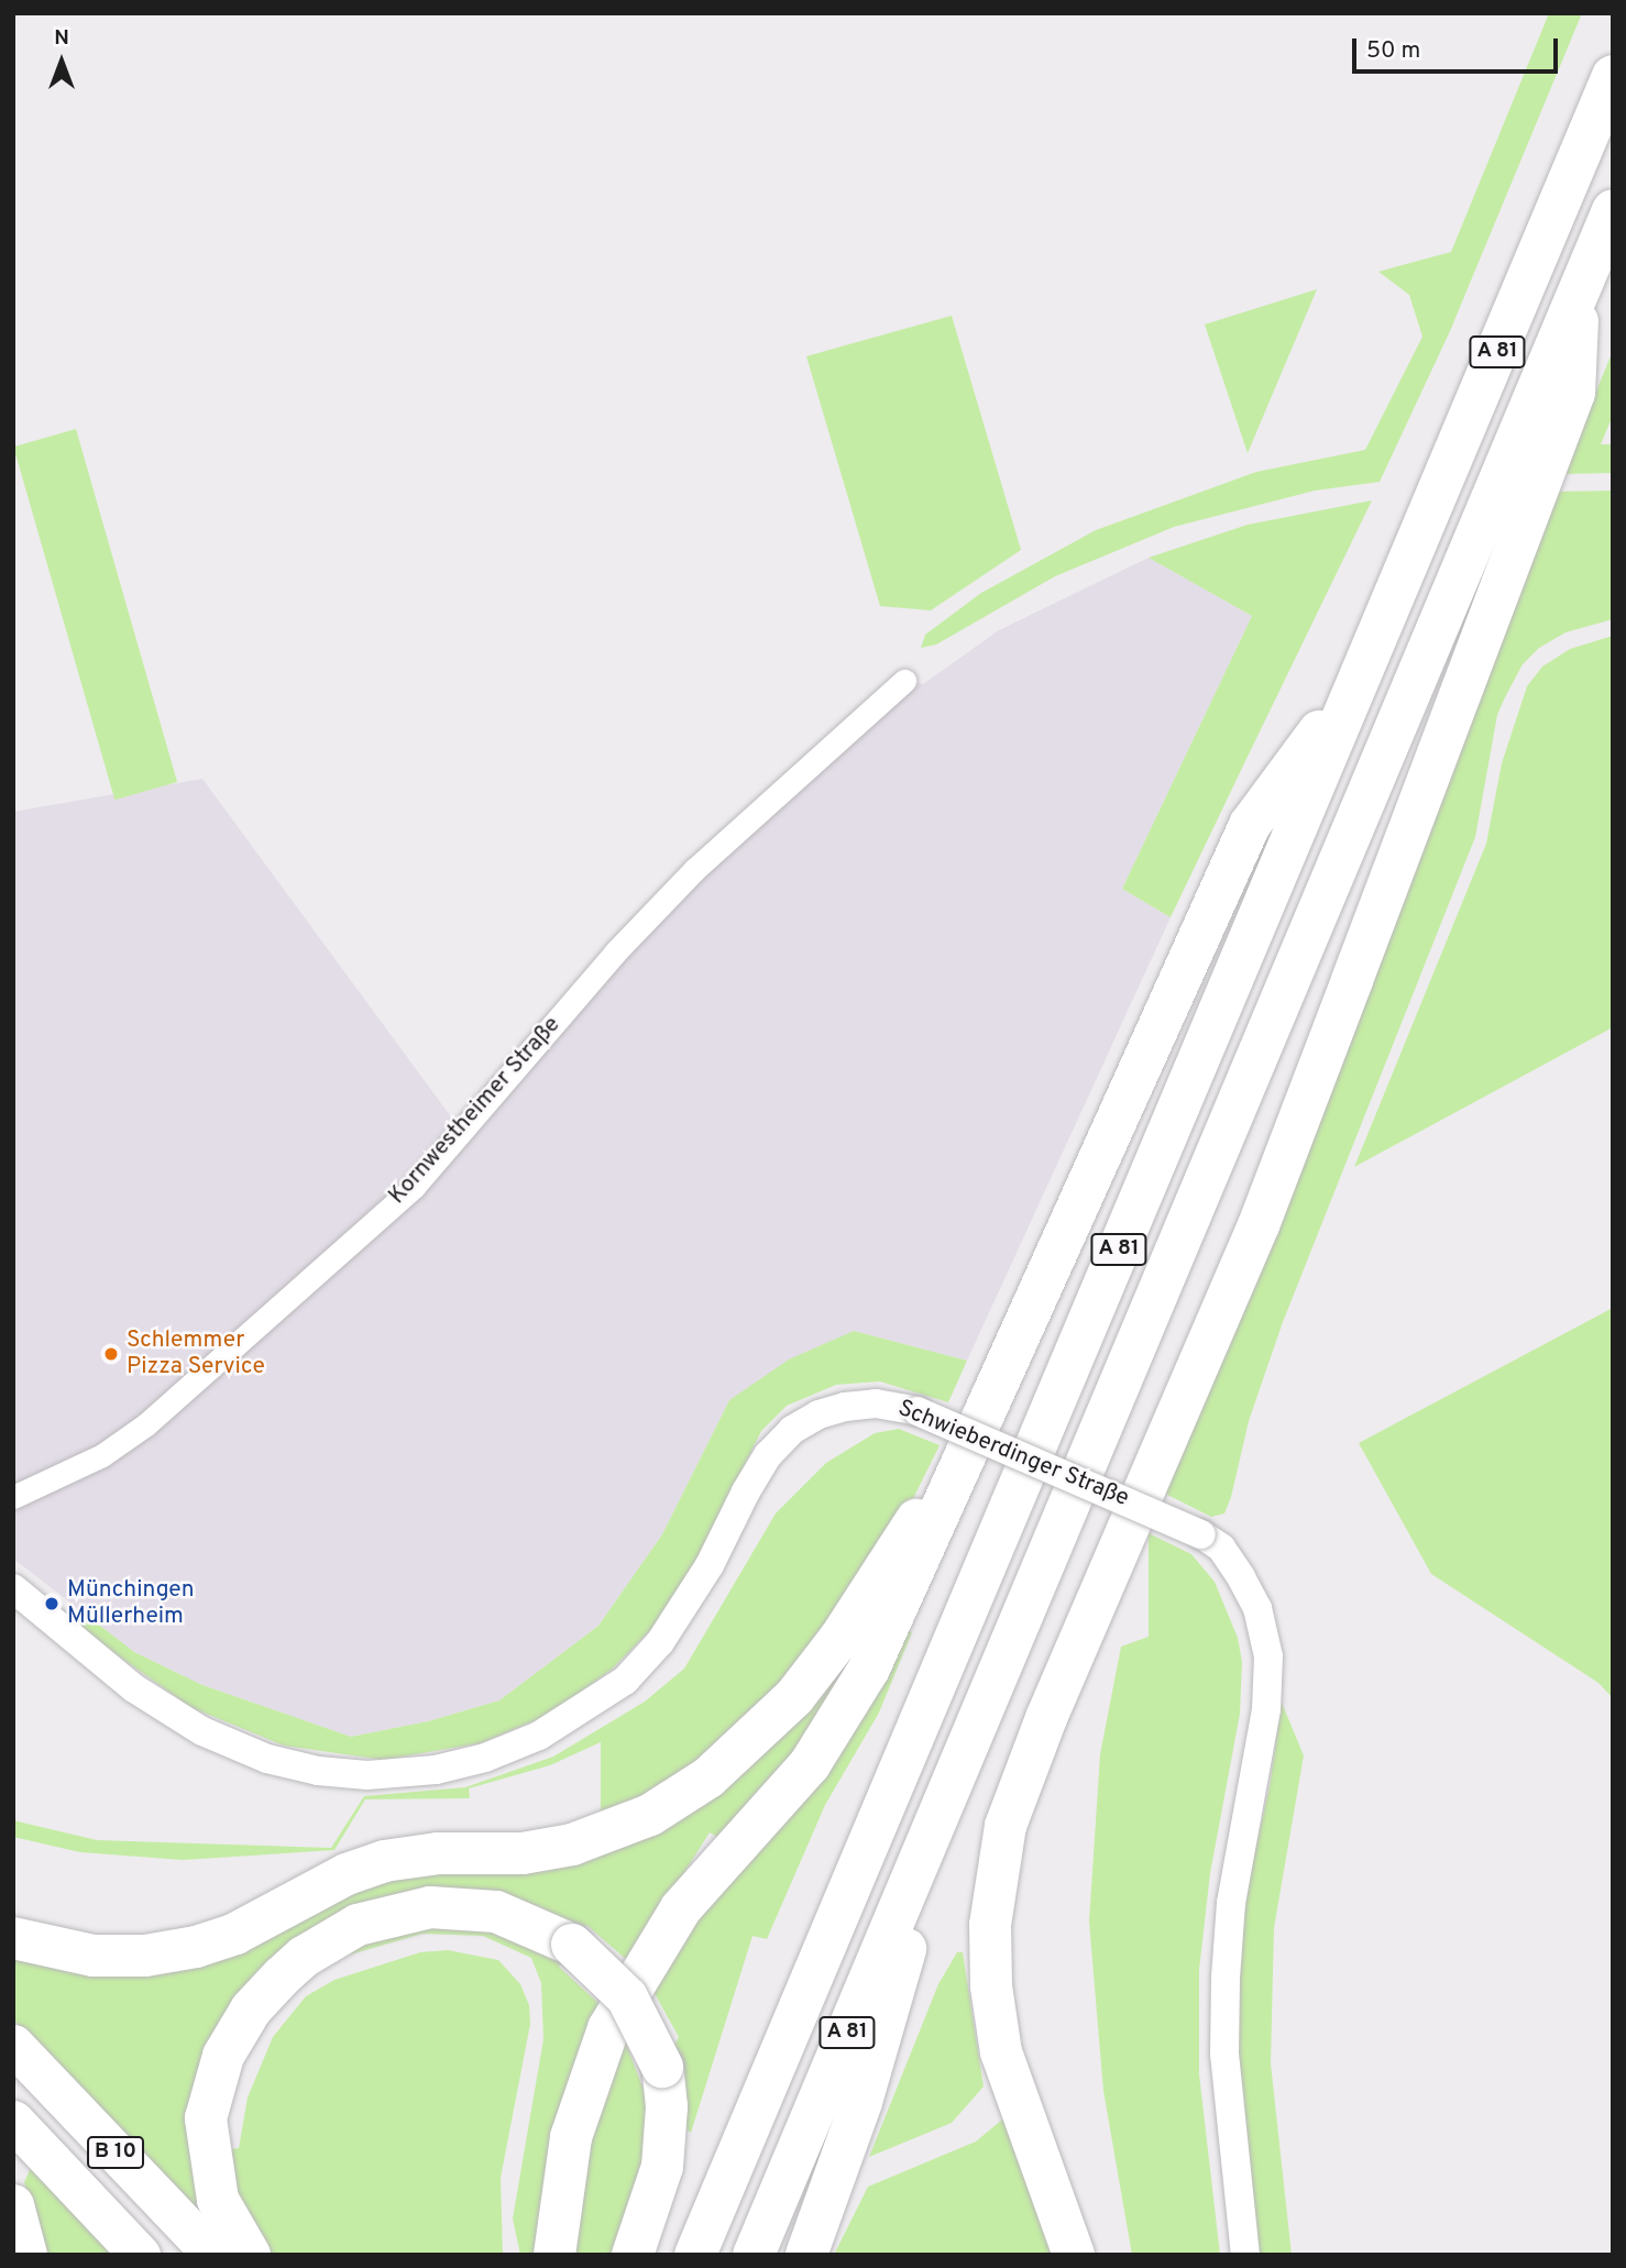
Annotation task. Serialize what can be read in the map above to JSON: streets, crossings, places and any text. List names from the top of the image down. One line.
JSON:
{"streets":{"highway":["A 81","B 10"],"street":["Kornwestheimer Straße","Schwieberdinger Straße"]},"places":["Schlemmer Pizza Service","Münchingen Müllerheim"],"scale_bar":"50 m","north":"top"}
